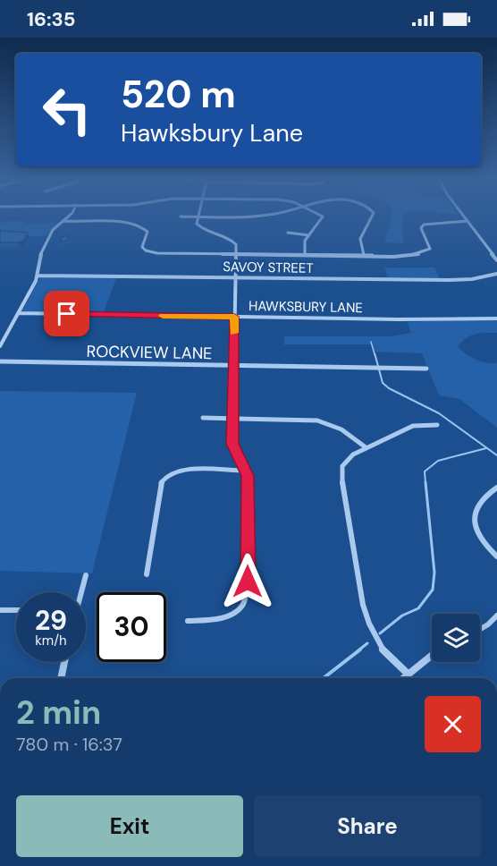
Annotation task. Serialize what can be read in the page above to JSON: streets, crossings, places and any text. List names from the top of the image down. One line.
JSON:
{"streets":{"street":["SAVOY STREET","HAWKSBURY LANE","ROCKVIEW LANE"]},"page":{"status":"16:35","turn":["520 m","Hawksbury Lane"],"speed":"29 km/h","limit":"30","heading":["2 min","780 m · 16:37"],"buttons":["Exit","Share"]}}
